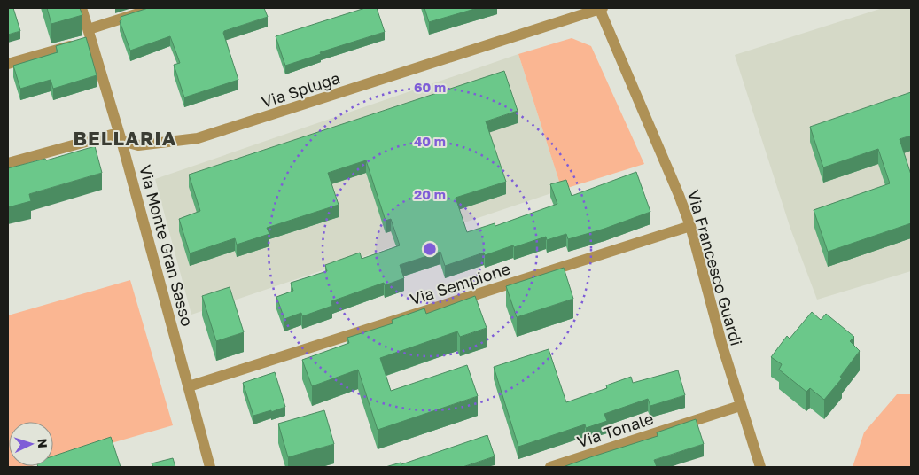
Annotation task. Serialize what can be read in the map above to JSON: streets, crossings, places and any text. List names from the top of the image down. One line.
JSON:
{"streets":{"street":["Via Spluga","Via Monte Gran Sasso","Via Francesco Guardi","Via Sempione","Via Tonale"]},"crossings":[["Via Spluga","Via Monte Gran Sasso"],["Via Spluga","Via Francesco Guardi"],["Via Monte Gran Sasso","Via Sempione"],["Via Francesco Guardi","Via Sempione"],["Via Francesco Guardi","Via Tonale"]],"districts":["BELLARIA"],"north":"right","rings":["60 m","40 m","20 m"]}
